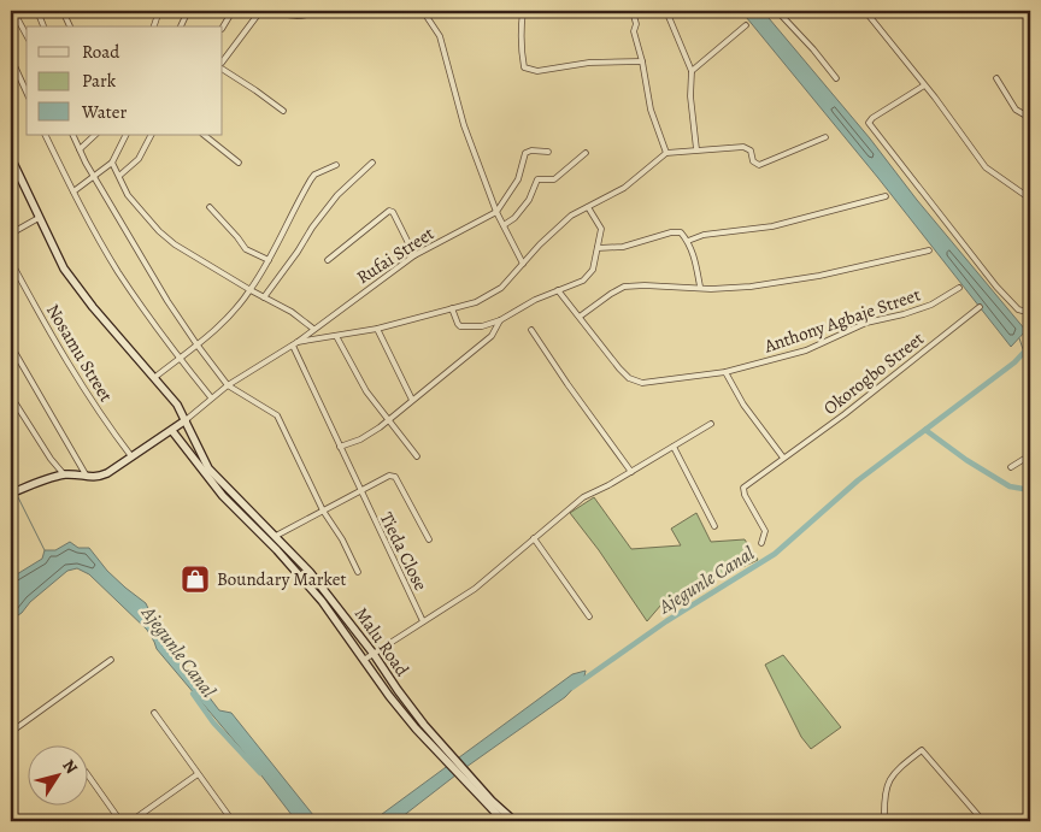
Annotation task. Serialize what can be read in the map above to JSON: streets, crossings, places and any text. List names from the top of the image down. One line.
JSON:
{"streets":{"main road":["Malu Road"],"street":["Rufai Street","Anthony Agbaje Street","Nosamu Street","Okorogbo Street","Tieda Close"]},"crossings":[["Rufai Street","Tieda Close"],["Rufai Street","Malu Road"]],"water":["Ajegunle Canal"],"places":{"shop":["Boundary Market"]},"legend":["Road","Park","Water"],"north":"top right"}
